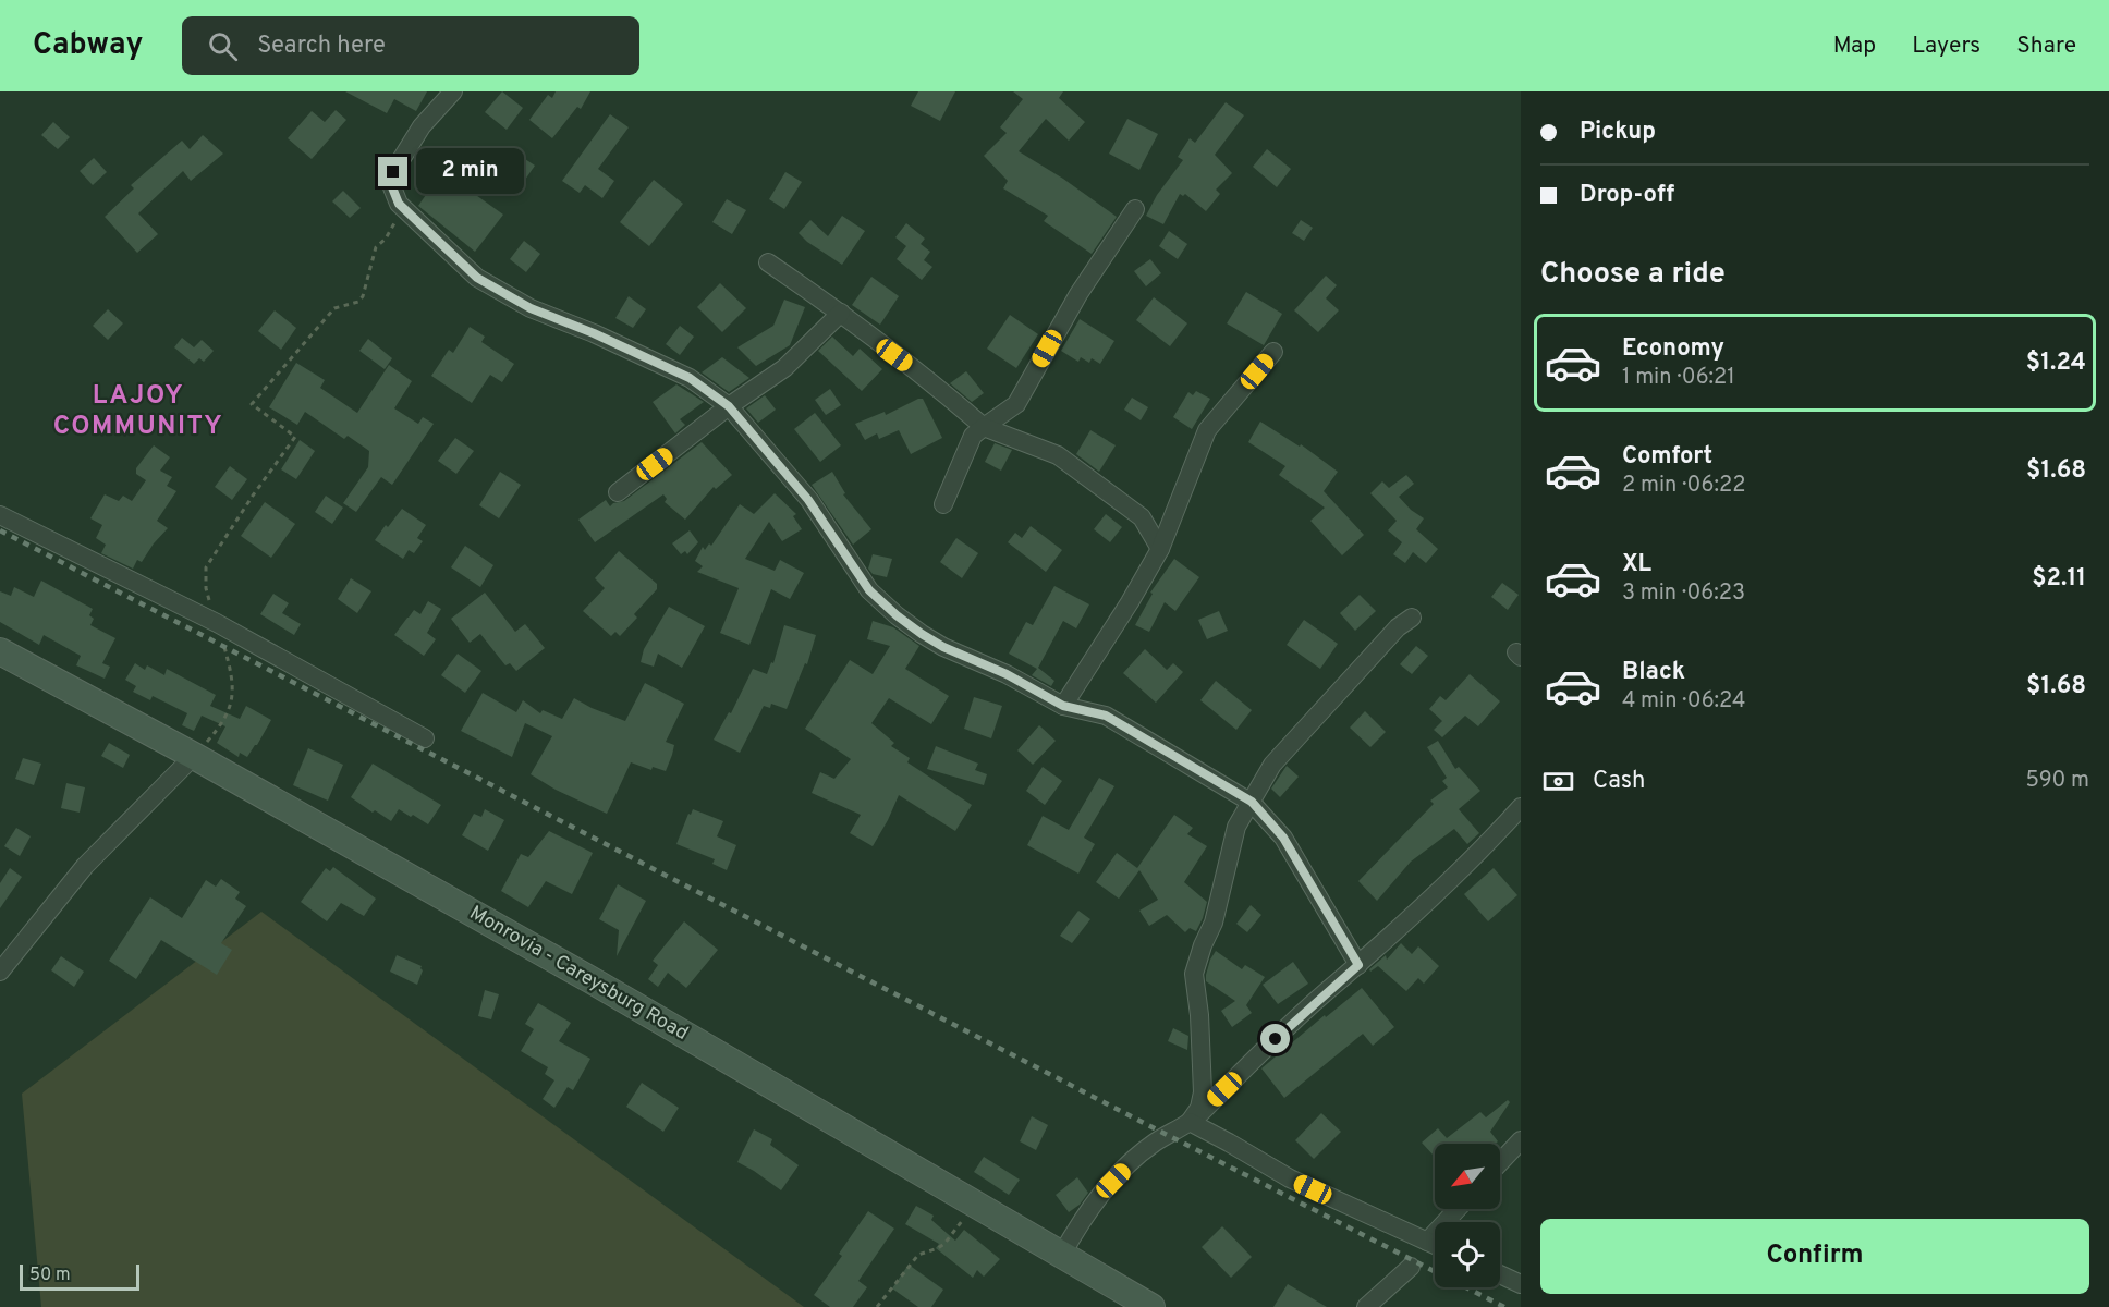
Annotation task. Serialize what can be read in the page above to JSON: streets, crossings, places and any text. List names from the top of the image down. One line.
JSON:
{"streets":{"main road":["Monrovia - Careysburg Road"]},"districts":["LAJOY COMMUNITY"],"scale_bar":"50 m","north":"bottom left","page":{"header":"Cabway","search":"Search here","nav":["Map","Layers","Share"],"banner":["Pickup","Drop-off"],"bubble":"2 min","heading":"Choose a ride","list":[{"name":"Economy","note":"1 min · 06:21","value":"$1.24"},{"name":"Comfort","note":"2 min · 06:22","value":"$1.68"},{"name":"XL","note":"3 min · 06:23","value":"$2.11"},{"name":"Black","note":"4 min · 06:24","value":"$1.68"}],"pay":["Cash","590 m"],"buttons":"Confirm","scale":"50 m"}}
